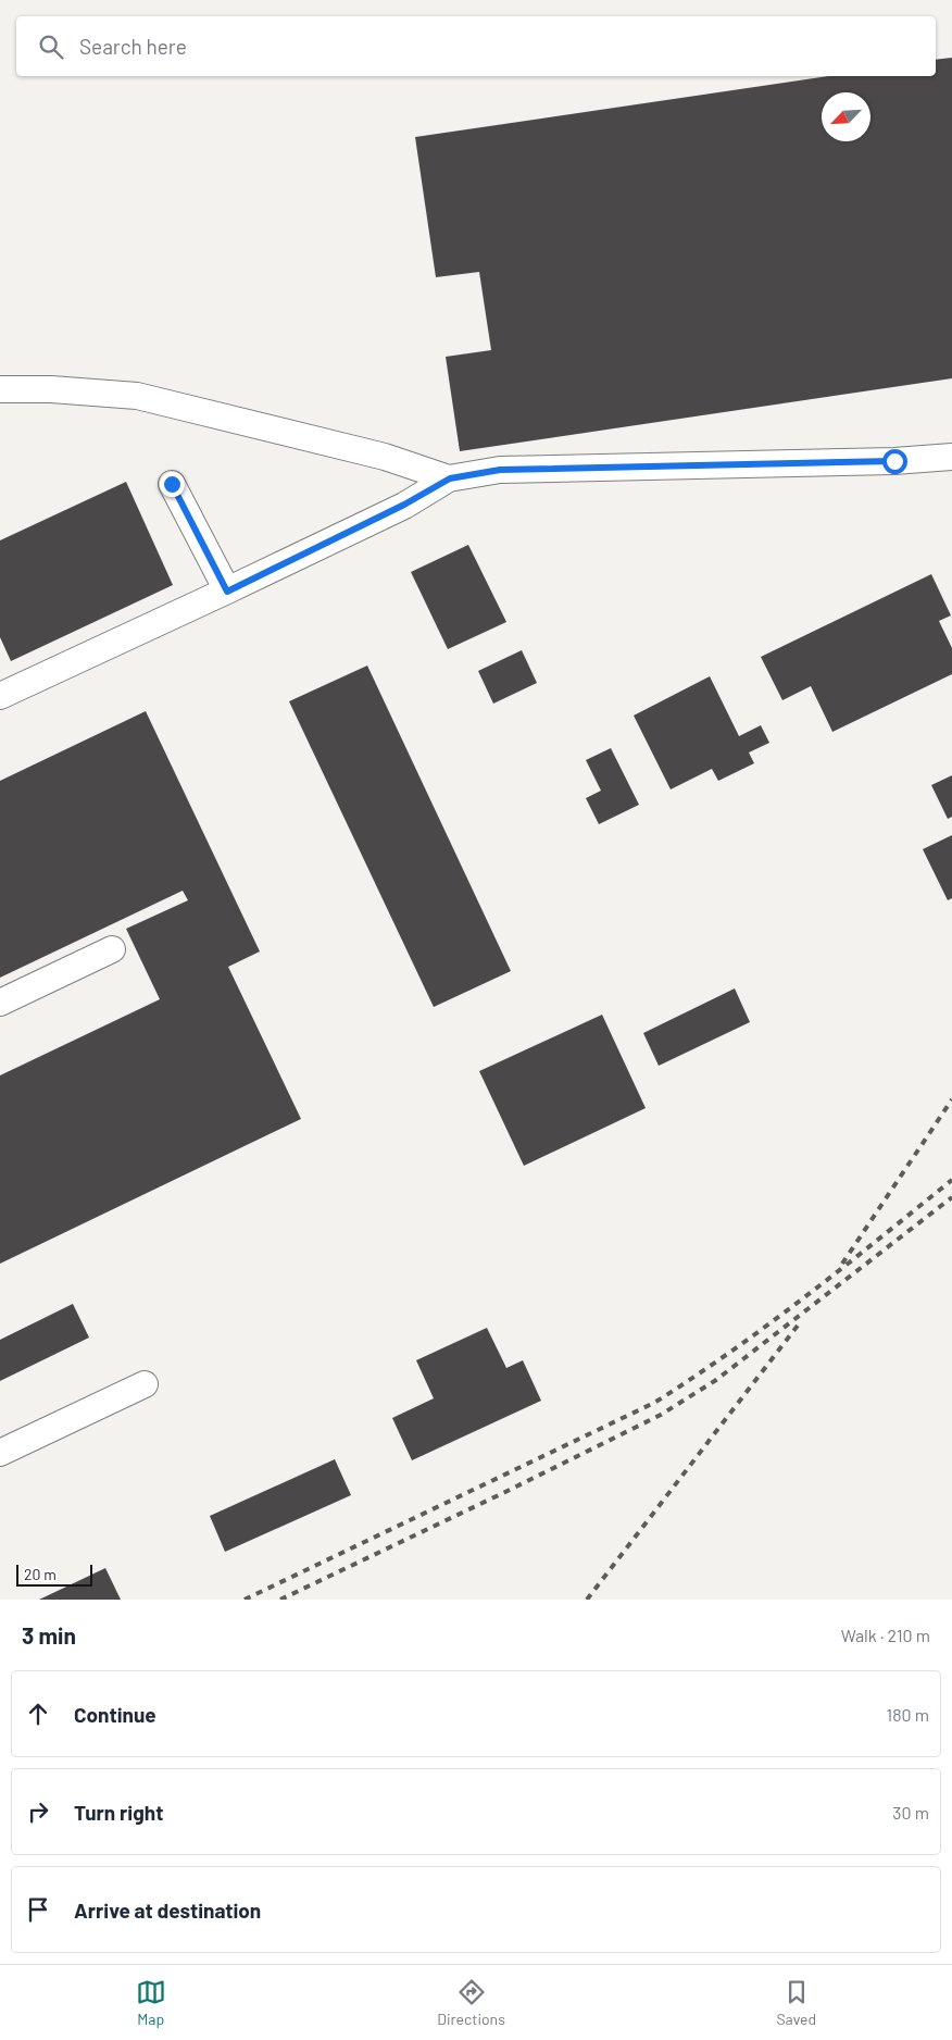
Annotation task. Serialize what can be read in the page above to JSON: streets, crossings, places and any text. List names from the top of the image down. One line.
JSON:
{"scale_bar":"20 m","north":"bottom left","page":{"search":"Search here","scale":"20 m","heading":["3 min","Walk · 210 m"],"list":[["Continue","180 m"],["Turn right","30 m"],"Arrive at destination"],"nav":["Map","Directions","Saved"]}}
